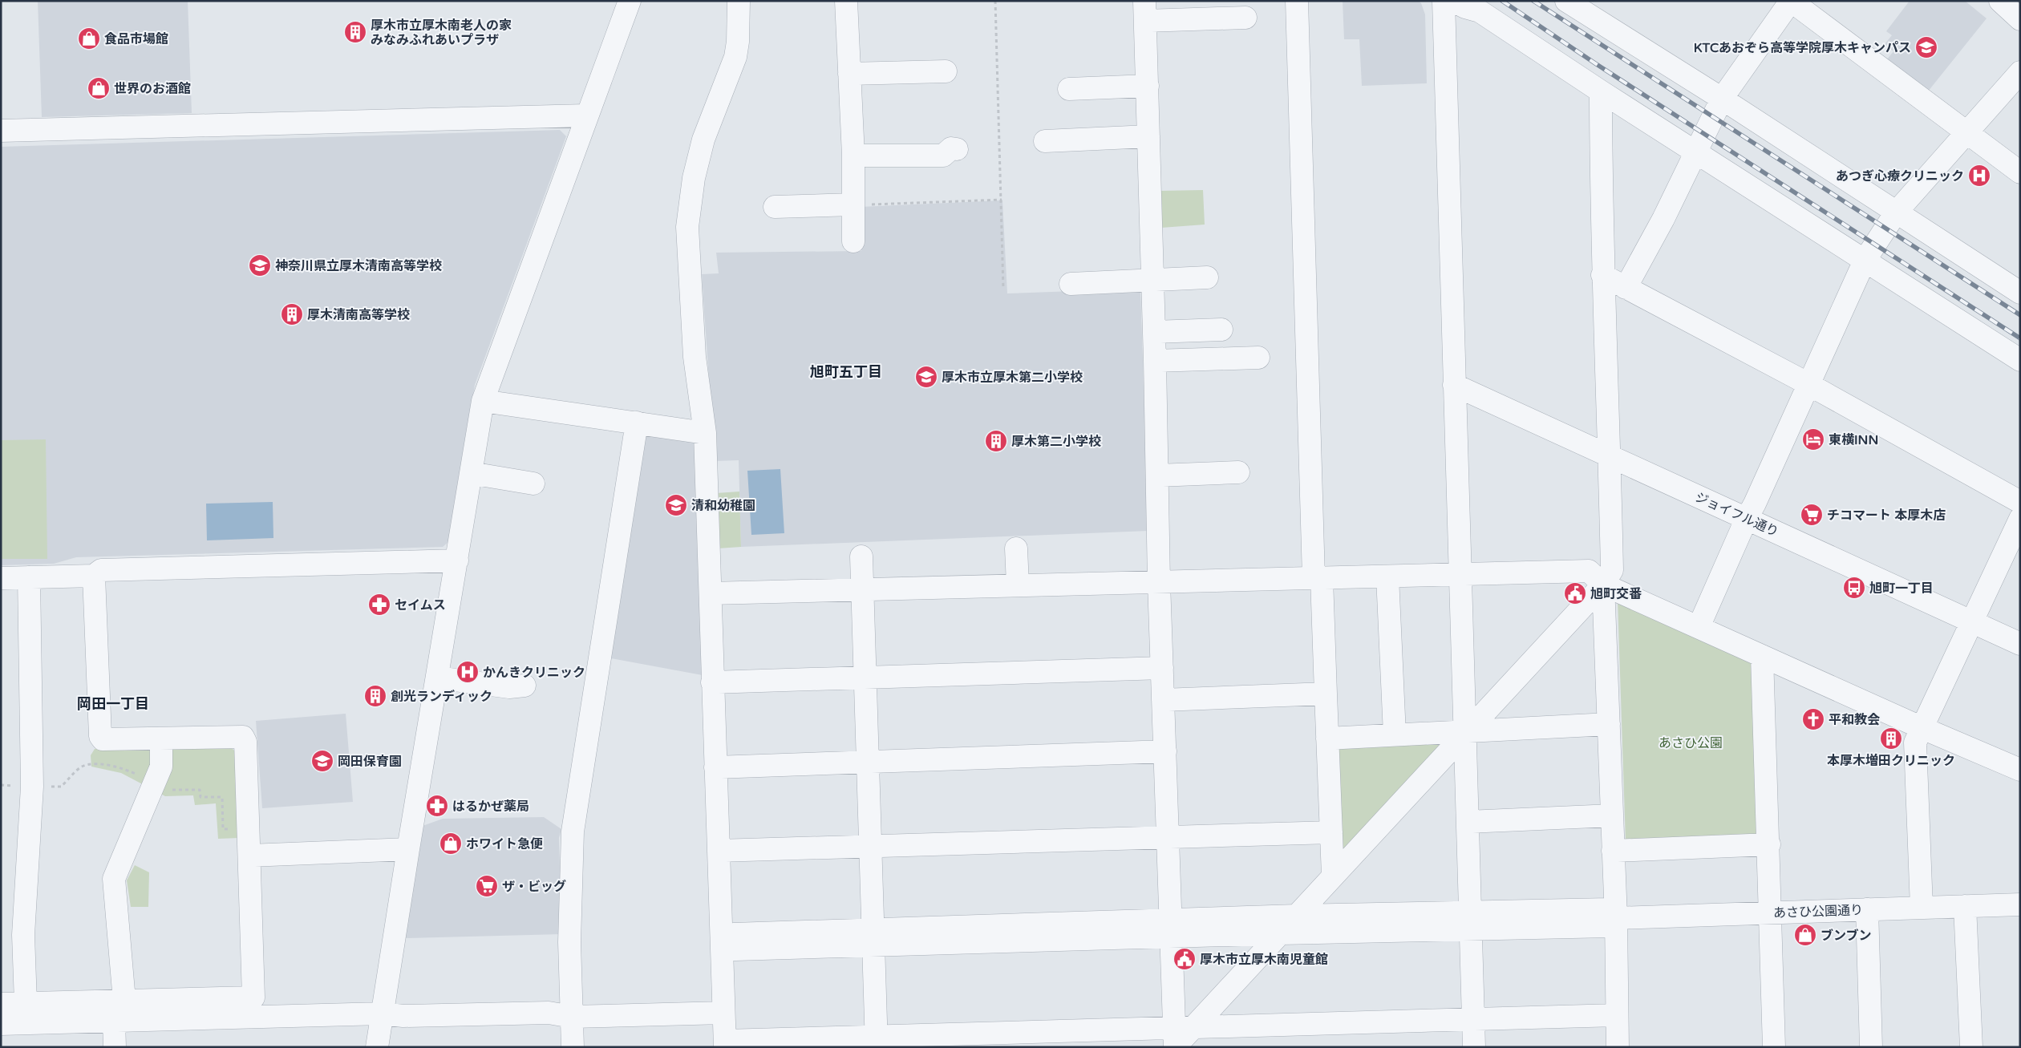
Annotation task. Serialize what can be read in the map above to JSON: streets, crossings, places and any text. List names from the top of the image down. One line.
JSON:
{"streets":{"street":["ジョイフル通り","あさひ公園通り"]},"districts":["旭町五丁目","岡田一丁目"],"parks":["あさひ公園"],"places":{"building":["厚木市立厚木南老人の家 みなみふれあいプラザ","厚木清南高等学校","厚木第二小学校","創光ランディック","本厚木増田クリニック"],"shop":["食品市場館","世界のお酒館","ホワイト急便","ブンブン"],"school or university":["KTCあおぞら高等学院厚木キャンパス","神奈川県立厚木清南高等学校","厚木市立厚木第二小学校","清和幼稚園","岡田保育園"],"hospital":["あつぎ心療クリニック","かんきクリニック"],"hotel":["東横INN"],"supermarket":["チコマート 本厚木店","ザ・ビッグ"],"bus stop":["旭町一丁目"],"public building":["旭町交番","厚木市立厚木南児童館"],"pharmacy":["セイムス","はるかぜ薬局"],"church":["平和教会"]}}
